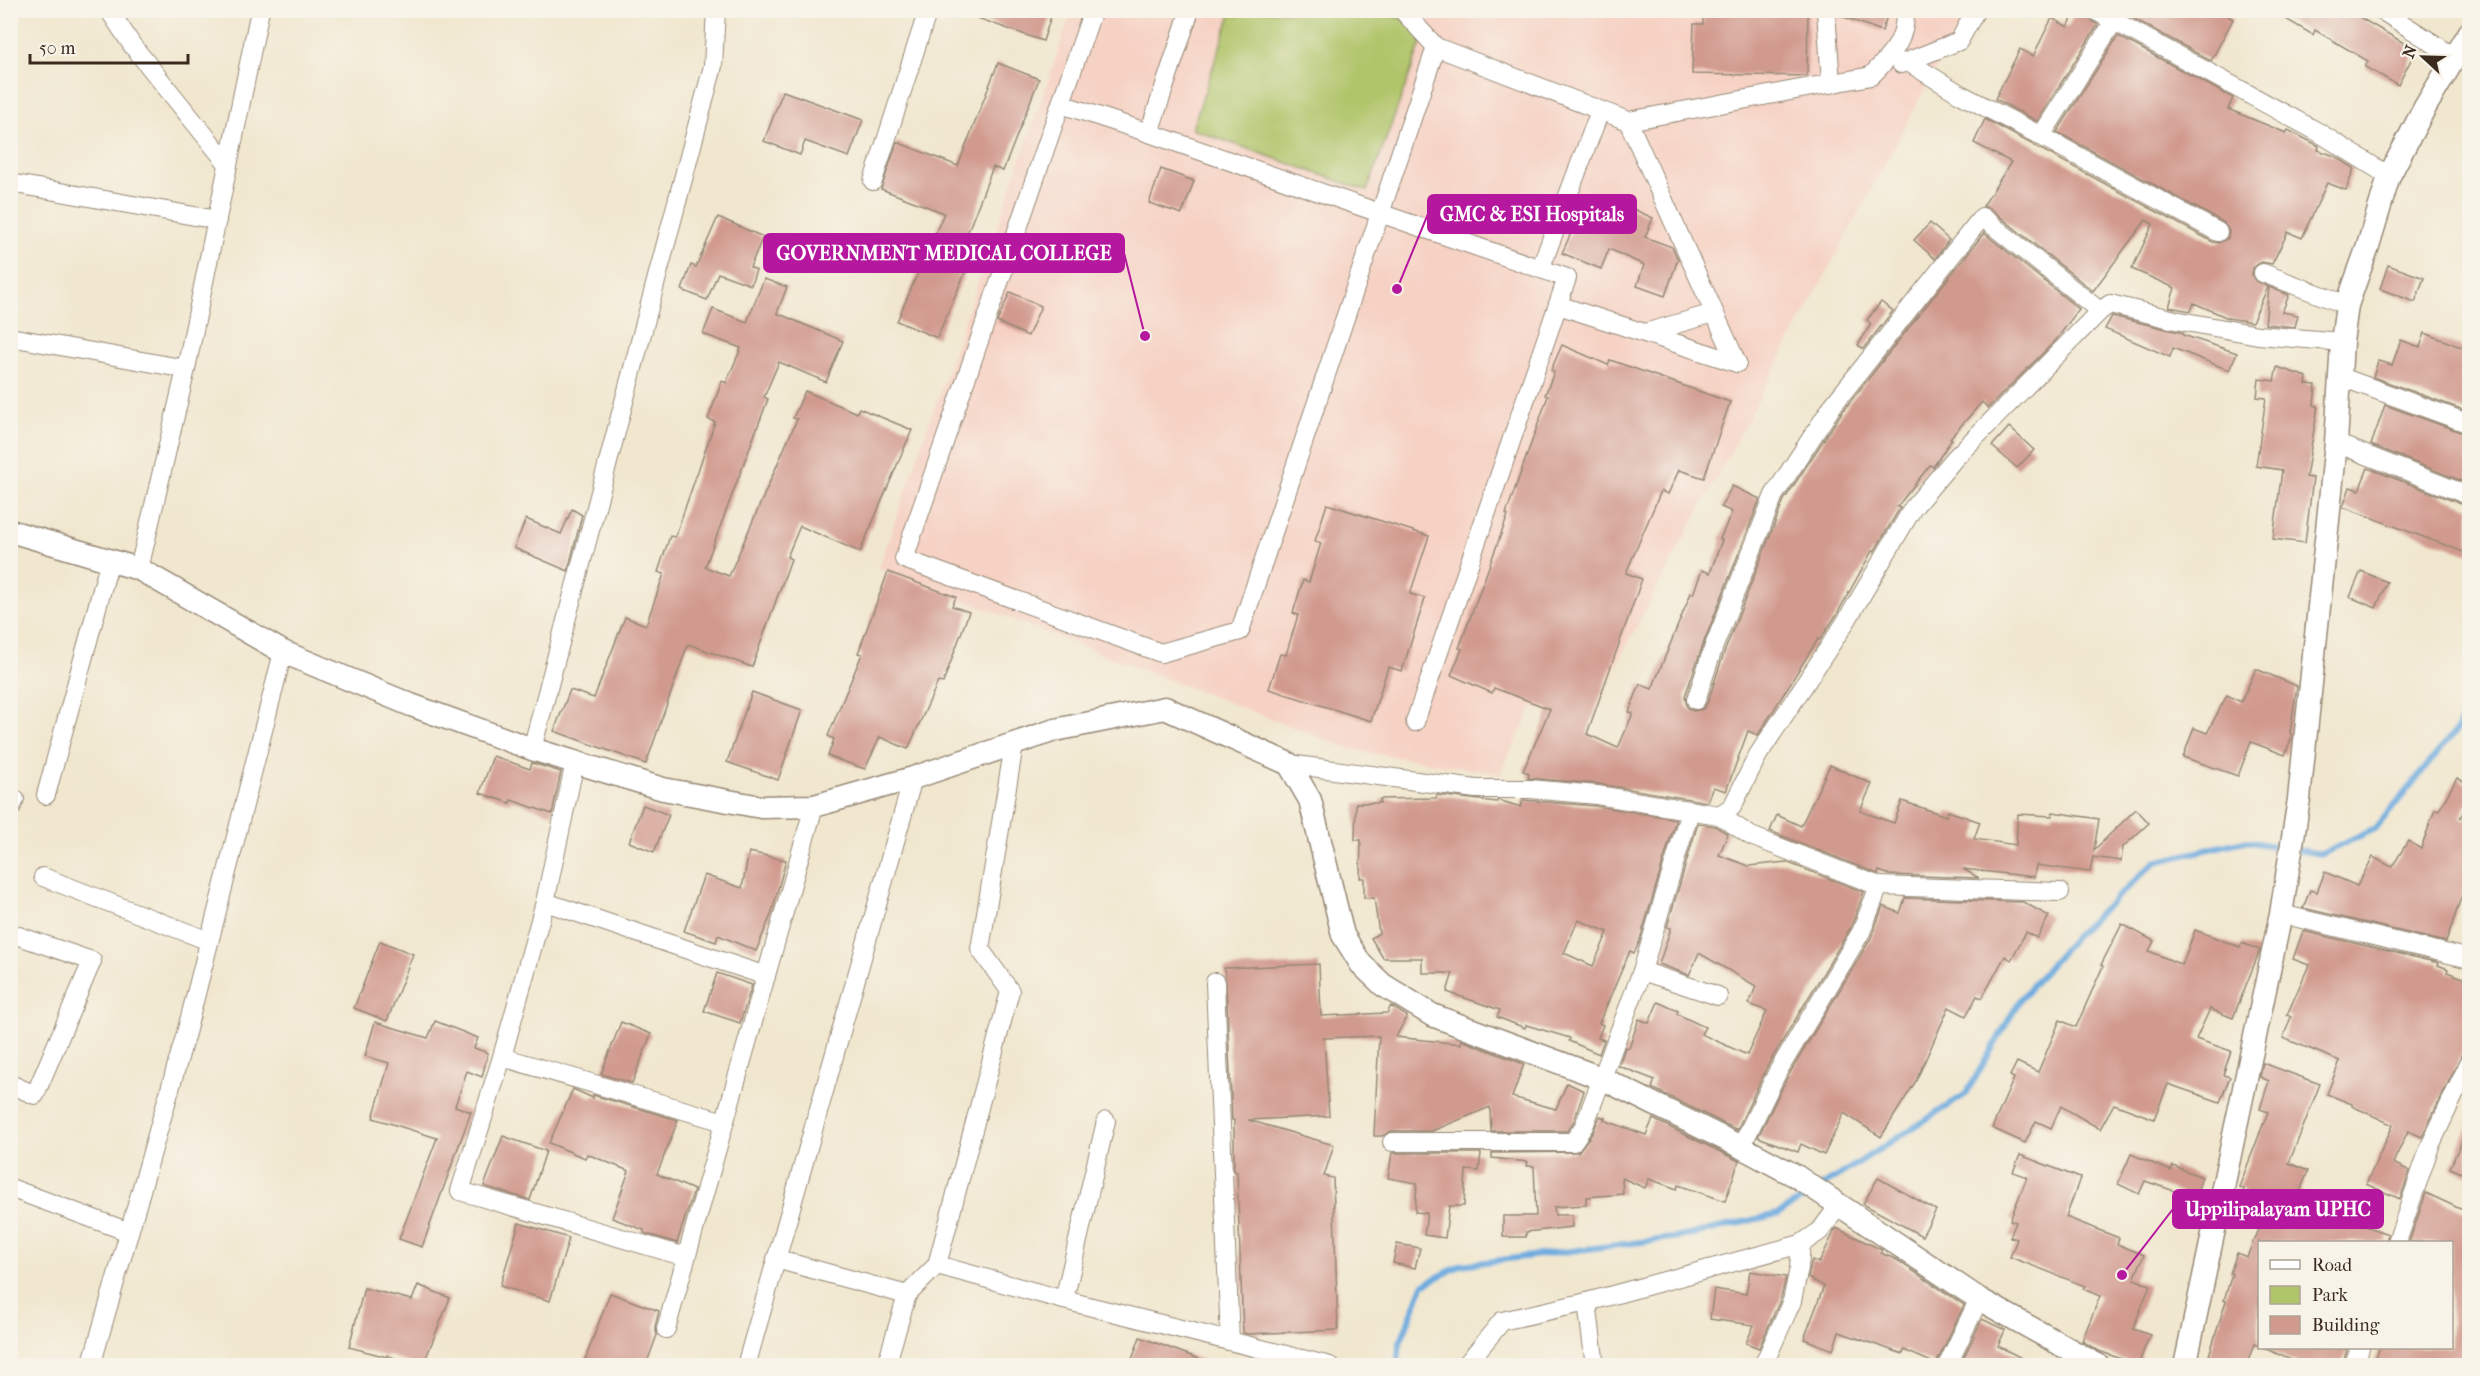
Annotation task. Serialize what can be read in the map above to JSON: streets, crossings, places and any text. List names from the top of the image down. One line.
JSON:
{"places":["GMC & ESI Hospitals","GOVERNMENT MEDICAL COLLEGE","Uppilipalayam UPHC"],"legend":["Road","Park","Building"],"scale_bar":"50 m","north":"left"}
